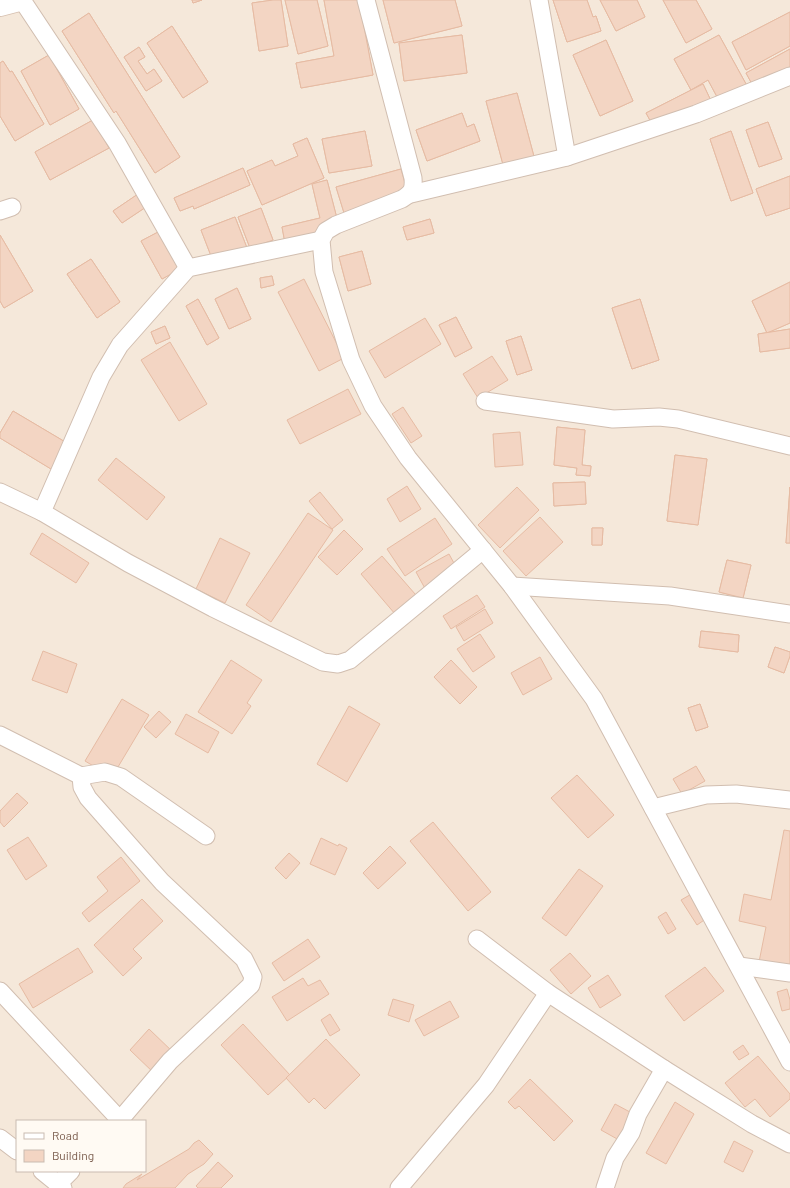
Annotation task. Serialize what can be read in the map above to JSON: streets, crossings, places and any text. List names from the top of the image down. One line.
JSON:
{"legend":["Road","Building"]}
